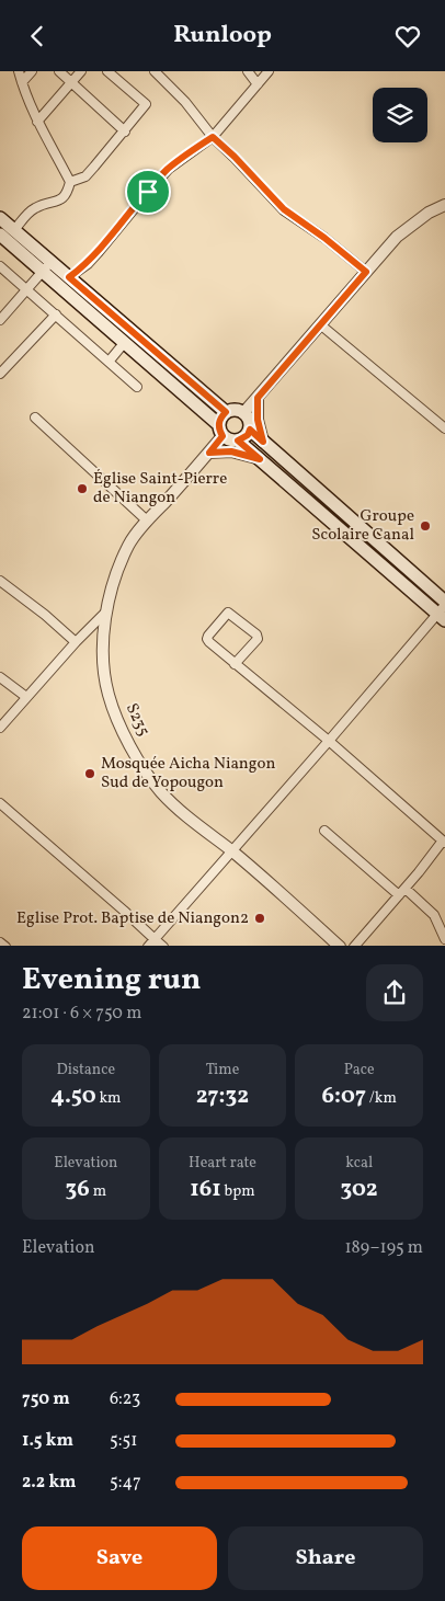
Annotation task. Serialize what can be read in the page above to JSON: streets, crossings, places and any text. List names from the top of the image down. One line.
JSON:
{"streets":{"street":["S235"]},"places":["Église Saint-Pierre de Niangon","Groupe Scolaire Canal","Mosquée Aicha Niangon Sud de Yopougon","Eglise Prot. Baptise de Niangon2"],"page":{"header":"Runloop","heading":["Evening run","21:01 · 6 × 750 m"],"stats":[["Distance","4.50 km"],["Time","27:32"],["Pace","6:07 /km"],["Elevation","36 m"],["Heart rate","161 bpm"],["kcal","302"]],"chart":["Elevation","189–195 m"],"list":[{"name":"750 m","note":"6:23"},{"name":"1.5 km","note":"5:51"},{"name":"2.2 km","note":"5:47"}],"buttons":["Save","Share"]}}
